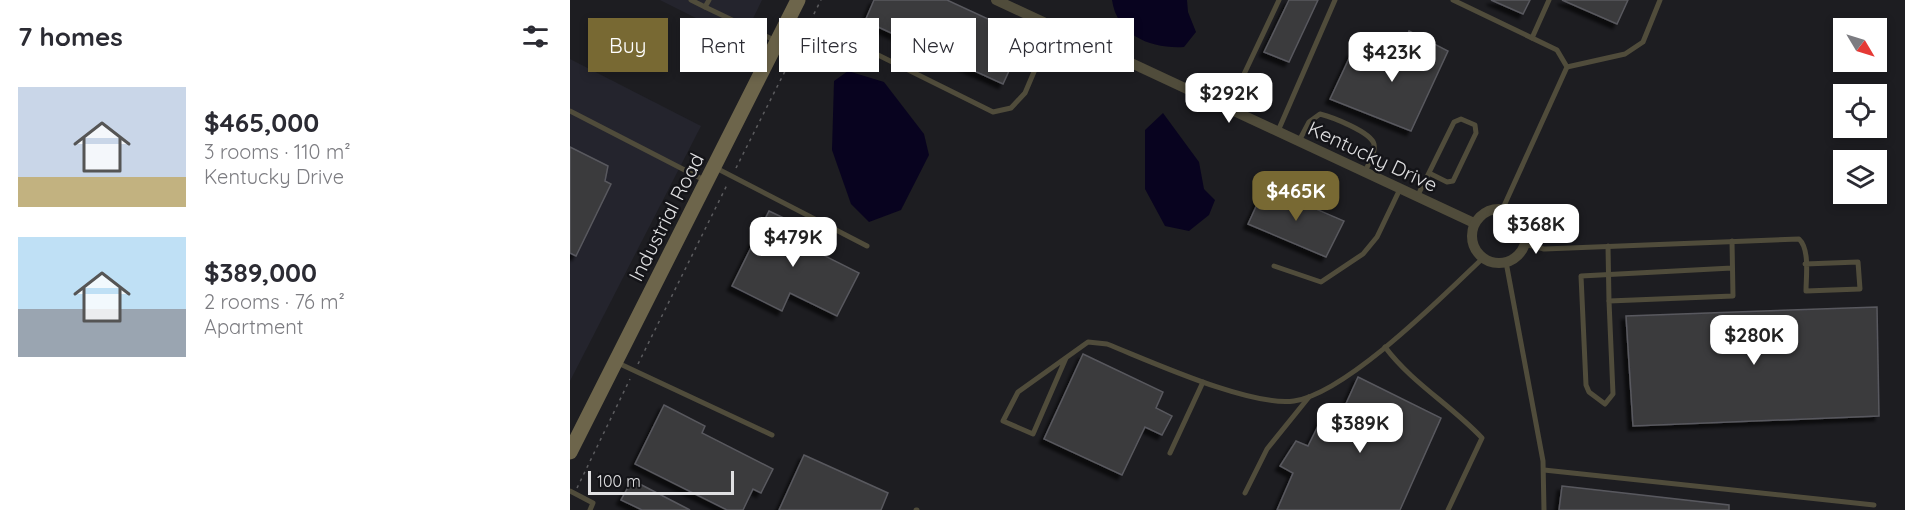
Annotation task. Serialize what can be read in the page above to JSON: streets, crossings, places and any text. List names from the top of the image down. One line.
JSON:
{"streets":{"main road":["Industrial Road"],"street":["Kentucky Drive"]},"scale_bar":"100 m","north":"bottom right","page":{"heading":"7 homes","chip":["Buy","Rent","Filters","New","Apartment"],"price":["$423K","$292K","$465K","$368K","$479K","$280K","$389K"],"list":[{"name":"$465,000","note":"3 rooms · 110 m² · Kentucky Drive"},{"name":"$389,000","note":"2 rooms · 76 m² · Apartment"}],"scale":"100 m"}}
